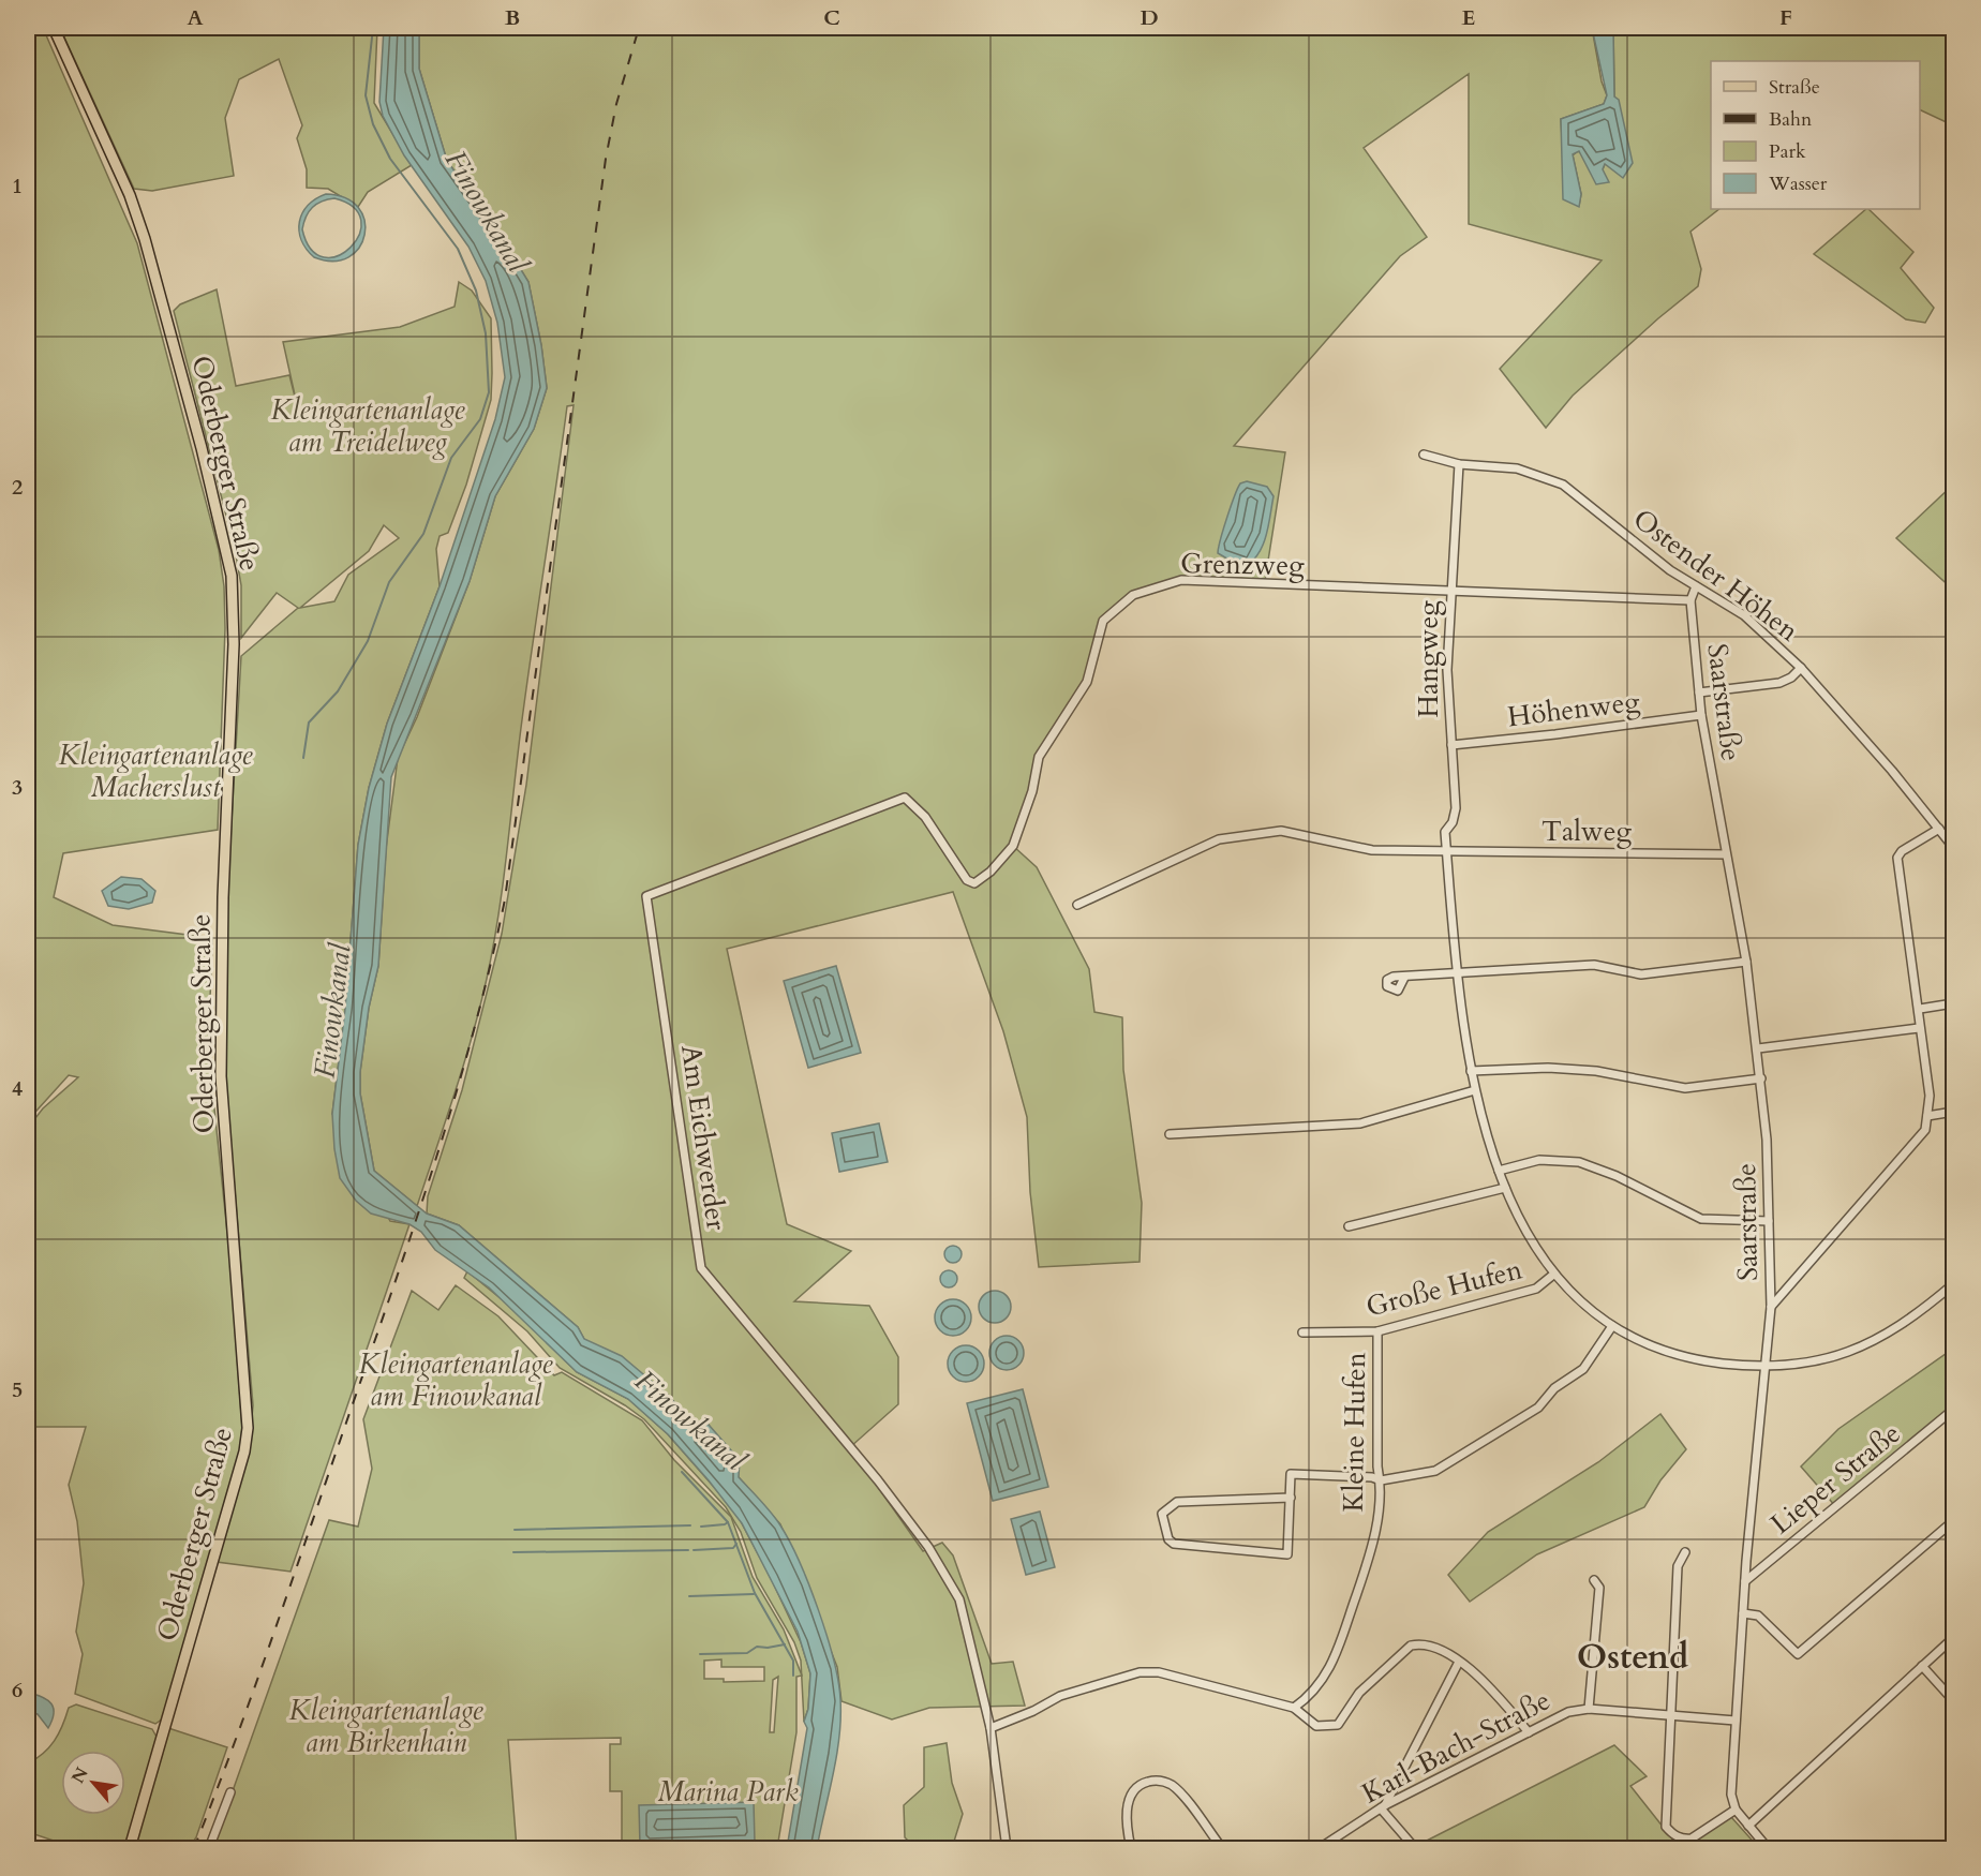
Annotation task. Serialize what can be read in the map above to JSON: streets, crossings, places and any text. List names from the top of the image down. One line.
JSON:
{"streets":{"main road":["Oderberger Straße"],"street":["Grenzweg","Ostender Höhen","Hangweg","Saarstraße","Höhenweg","Talweg","Am Eichwerder","Große Hufen","Kleine Hufen","Lieper Straße","Karl-Bach-Straße"]},"crossings":[["Grenzweg","Hangweg"],["Grenzweg","Saarstraße"],["Grenzweg","Am Eichwerder"],["Ostender Höhen","Hangweg"],["Ostender Höhen","Saarstraße"],["Hangweg","Saarstraße"],["Hangweg","Höhenweg"],["Hangweg","Talweg"],["Hangweg","Große Hufen"],["Saarstraße","Höhenweg"],["Saarstraße","Talweg"],["Saarstraße","Lieper Straße"],["Saarstraße","Karl-Bach-Straße"],["Große Hufen","Kleine Hufen"]],"districts":["Ostend"],"water":["Finowkanal"],"parks":["Kleingartenanlage am Treidelweg","Kleingartenanlage Macherslust","Kleingartenanlage am Finowkanal","Kleingartenanlage am Birkenhain","Marina Park"],"legend":["Straße","Bahn","Park","Wasser"],"north":"top left","grid":{"columns":["A","B","C","D","E","F"],"rows":["1","2","3","4","5","6"]}}
